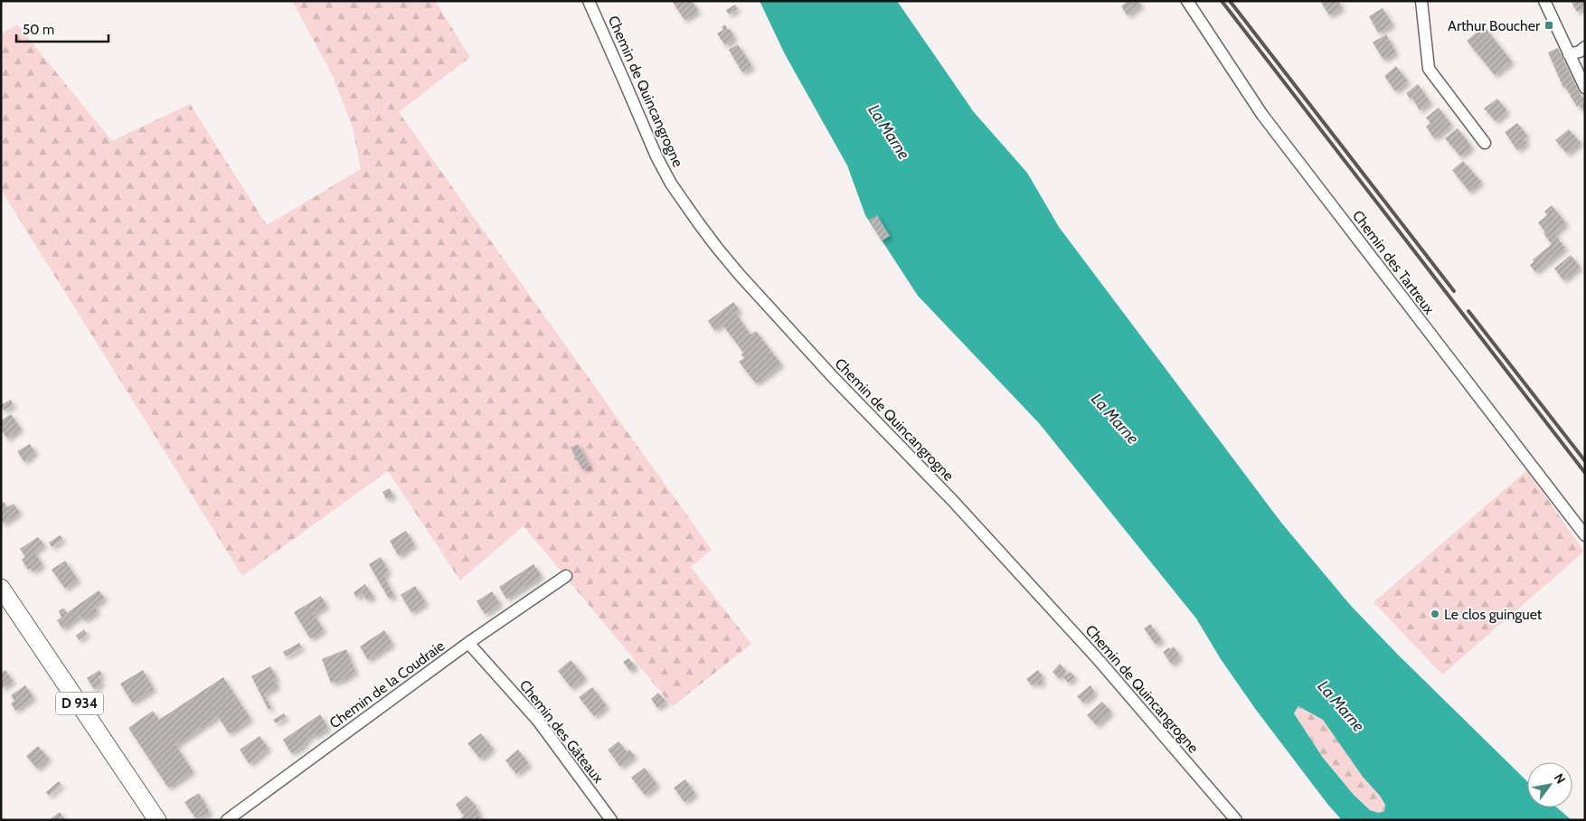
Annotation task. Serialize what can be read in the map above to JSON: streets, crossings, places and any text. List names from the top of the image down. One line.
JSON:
{"streets":{"main road":["D 934"],"street":["Chemin de Quincangrogne","Chemin des Tartreux","Chemin de la Coudraie","Chemin des Gâteaux"]},"crossings":[["Chemin de la Coudraie","Chemin des Gâteaux"]],"water":["La Marne"],"places":{"transit":["Arthur Boucher"],"other":["Le clos guinguet"]},"scale_bar":"50 m","north":"top right"}
